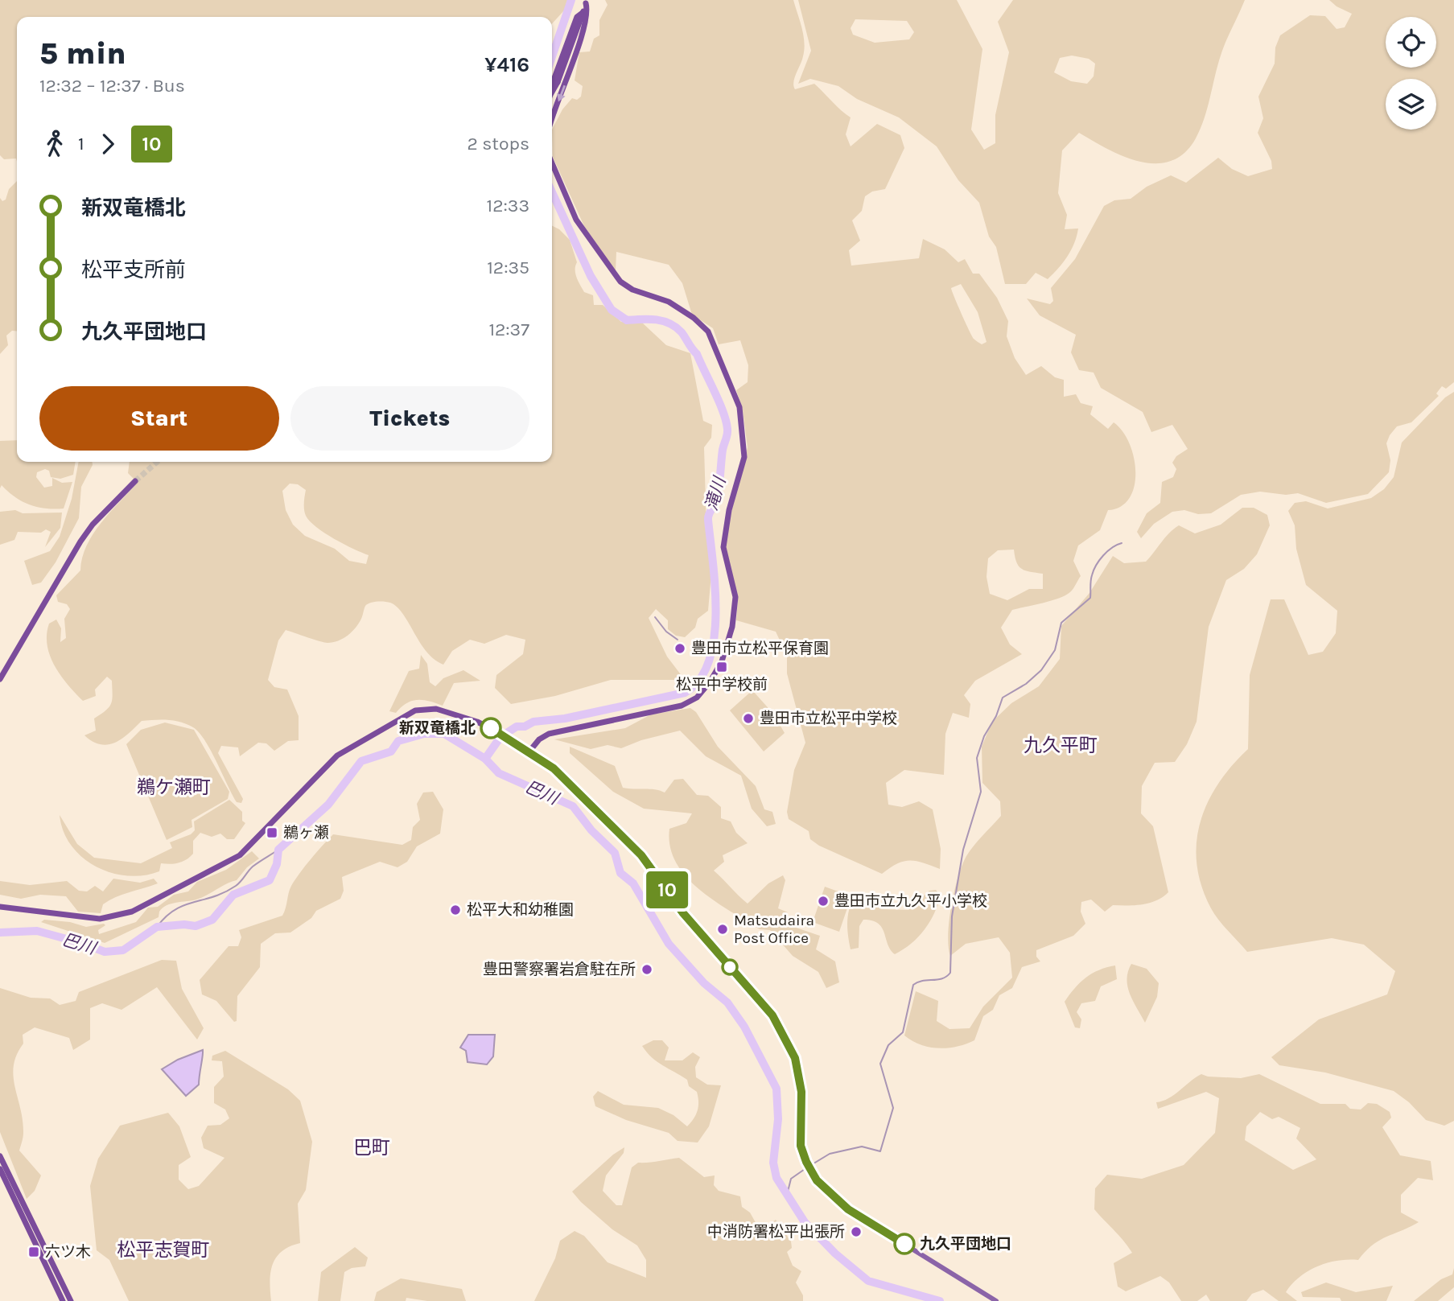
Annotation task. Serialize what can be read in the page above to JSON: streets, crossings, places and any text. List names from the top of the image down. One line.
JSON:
{"districts":["九久平町","鵜ケ瀬町","巴町","松平志賀町"],"water":["滝川","巴川"],"places":{"other":["豊田市立松平保育園","豊田市立松平中学校","新双竜橋北","豊田市立九久平小学校","松平大和幼稚園","Matsudaira Post Office","豊田警察署岩倉駐在所","中消防署松平出張所","九久平団地口"],"transit":["松平中学校前","鵜ヶ瀬","六ツ木"]},"lines":["bus line 10"],"page":{"on_map":"10","heading":["5 min","12:32 – 12:37 · Bus","¥416"],"legs":["1","10","2 stops"],"list":[{"name":"新双竜橋北","value":"12:33"},{"name":"松平支所前","value":"12:35"},{"name":"九久平団地口","value":"12:37"}],"buttons":["Start","Tickets"]}}
